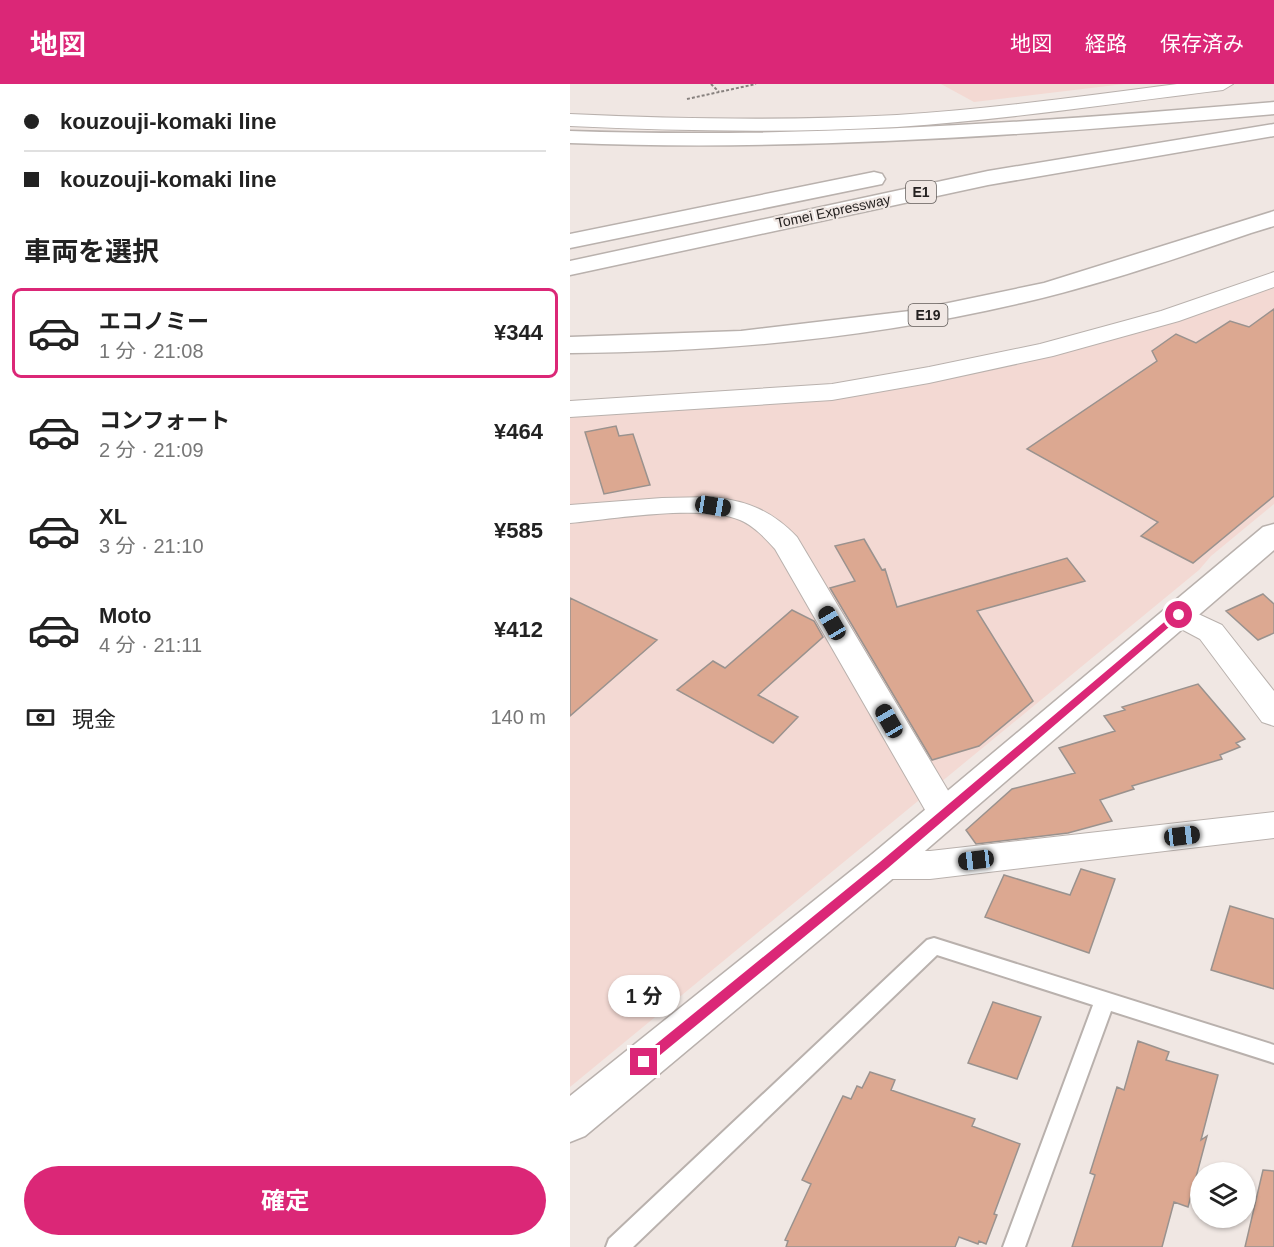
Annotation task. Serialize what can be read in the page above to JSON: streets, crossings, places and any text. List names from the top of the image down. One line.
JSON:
{"streets":{"main road":["E1","Tomei Expressway","E19"]},"page":{"header":"地図","nav":["地図","経路","保存済み"],"banner":["kouzouji-komaki line","kouzouji-komaki line"],"heading":"車両を選択","list":[{"name":"エコノミー","note":"1 分 · 21:08","value":"¥344"},{"name":"コンフォート","note":"2 分 · 21:09","value":"¥464"},{"name":"XL","note":"3 分 · 21:10","value":"¥585"},{"name":"Moto","note":"4 分 · 21:11","value":"¥412"}],"pay":["現金","140 m"],"bubble":"1 分","buttons":"確定"}}
